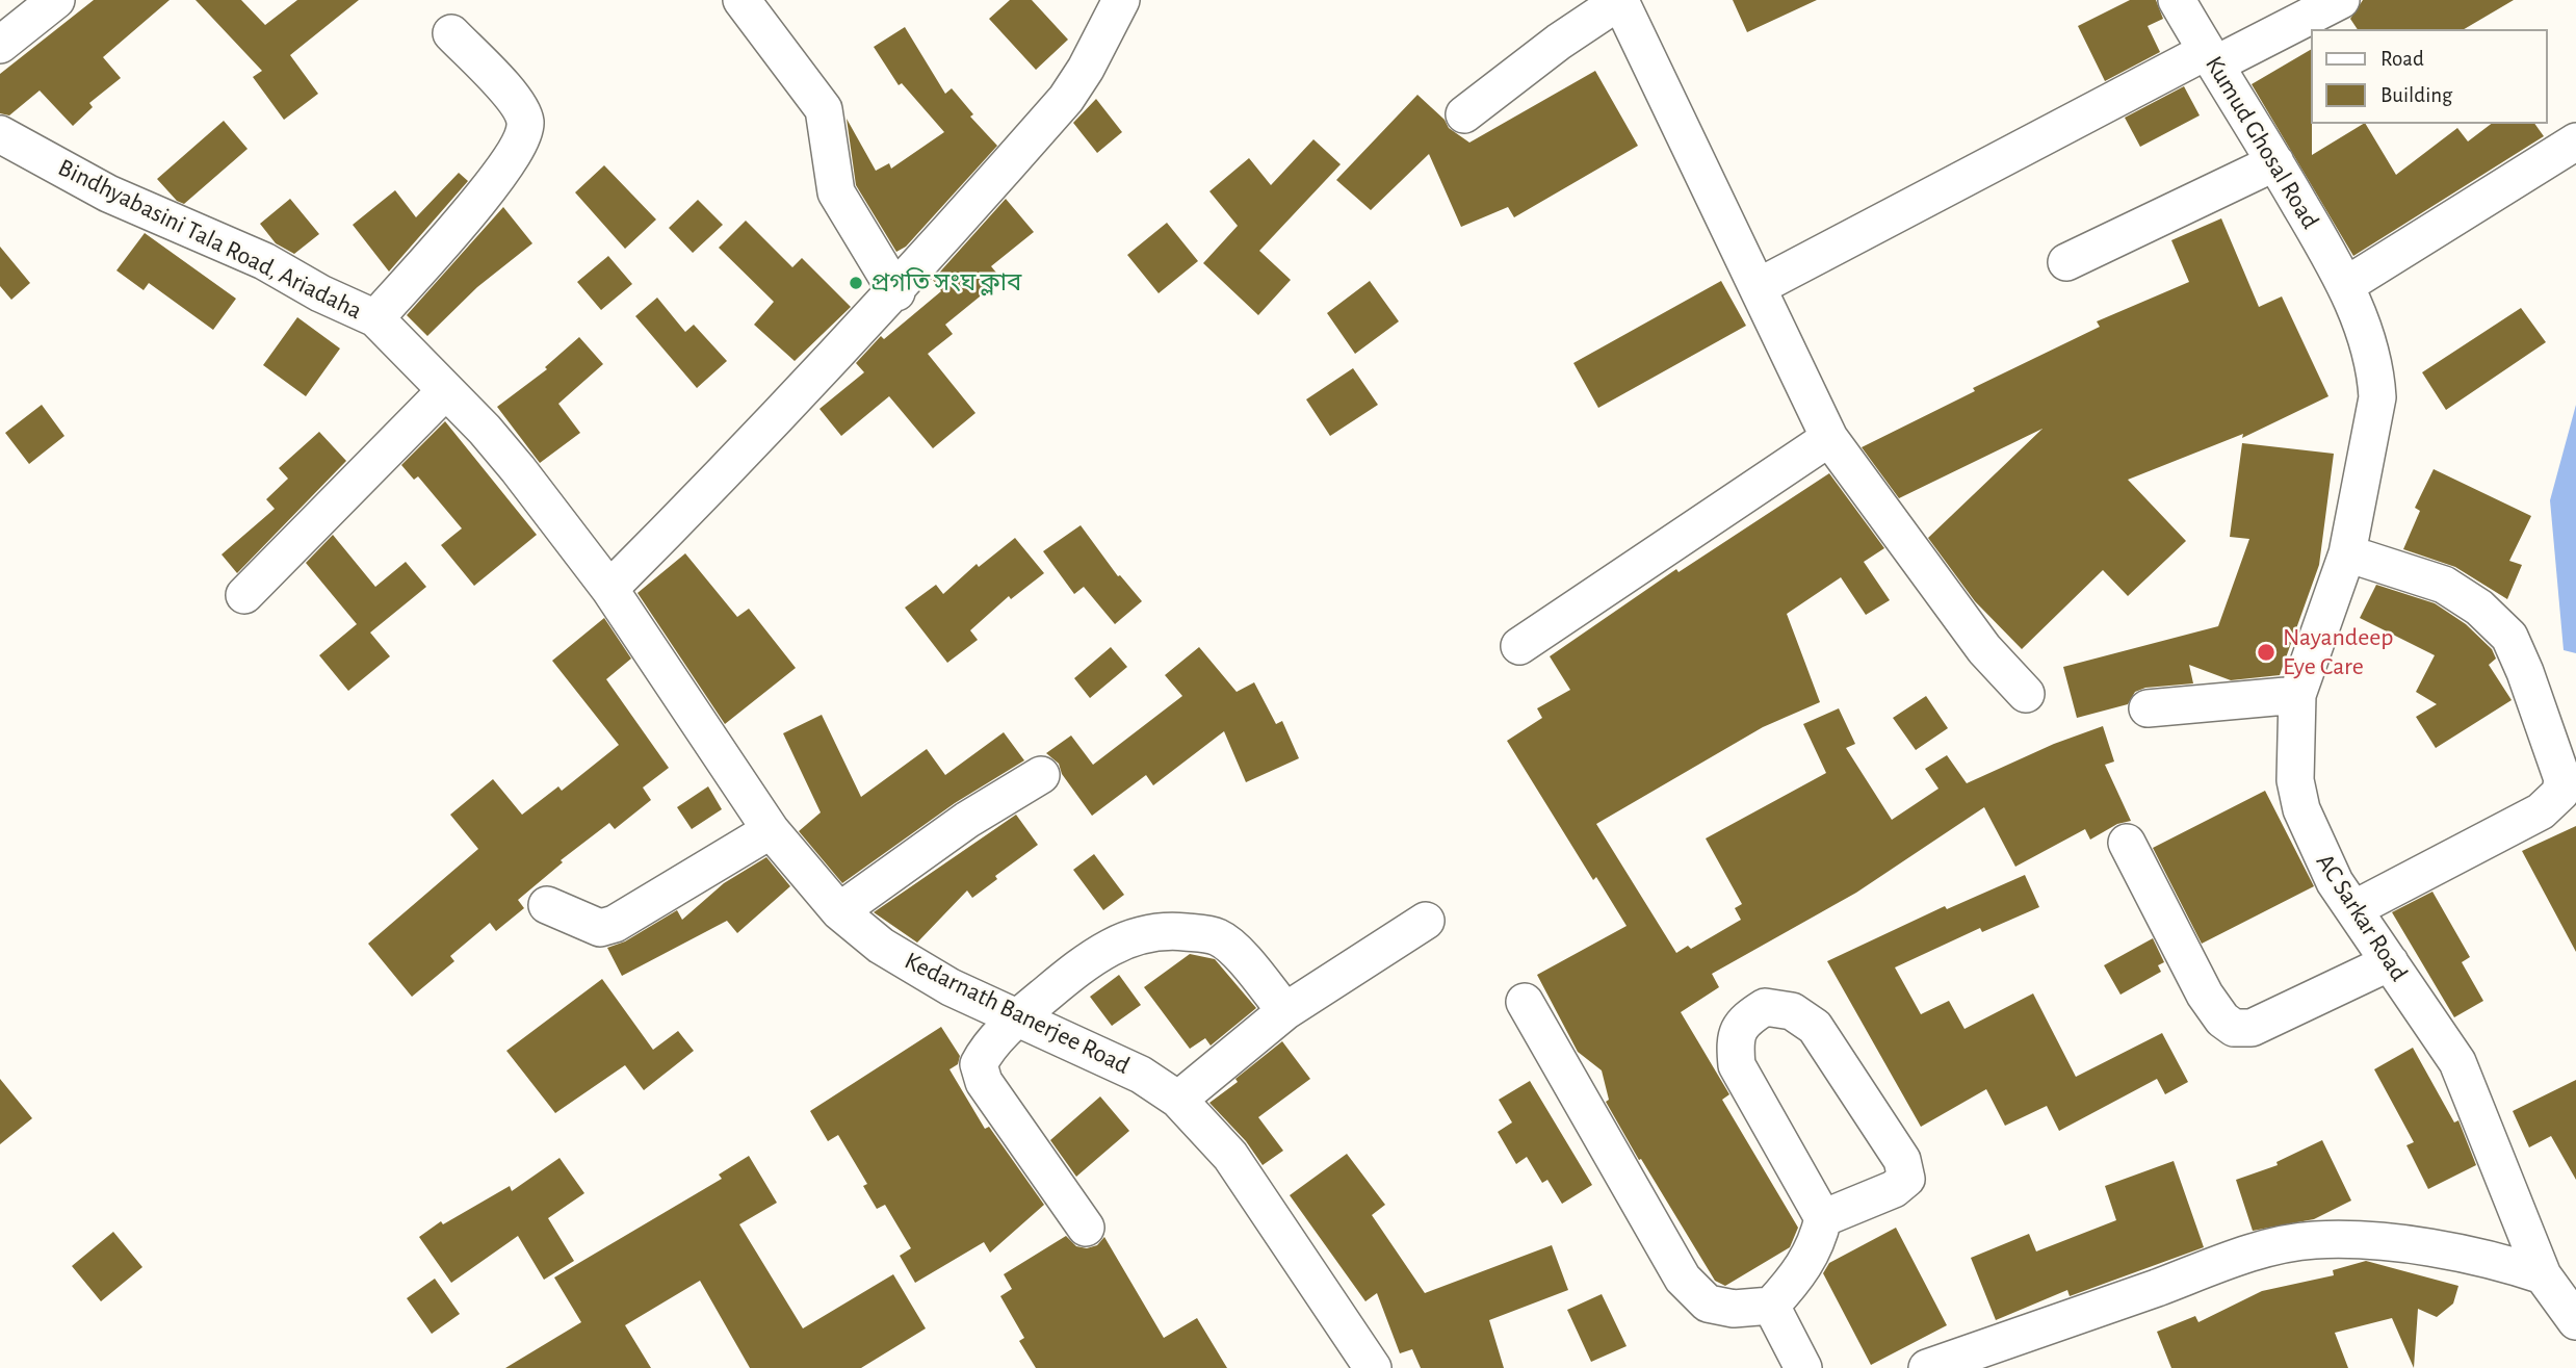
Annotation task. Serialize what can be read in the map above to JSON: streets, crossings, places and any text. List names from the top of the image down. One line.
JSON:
{"streets":{"street":["Kumud Ghosal Road","Bindhyabasini Tala Road, Ariadaha","AC Sarkar Road","Kedarnath Banerjee Road"]},"crossings":[["Kumud Ghosal Road","AC Sarkar Road"],["Bindhyabasini Tala Road, Ariadaha","Kedarnath Banerjee Road"]],"places":["প্রগতি সংঘ ক্লাব","Nayandeep Eye Care"],"legend":["Road","Building"]}
